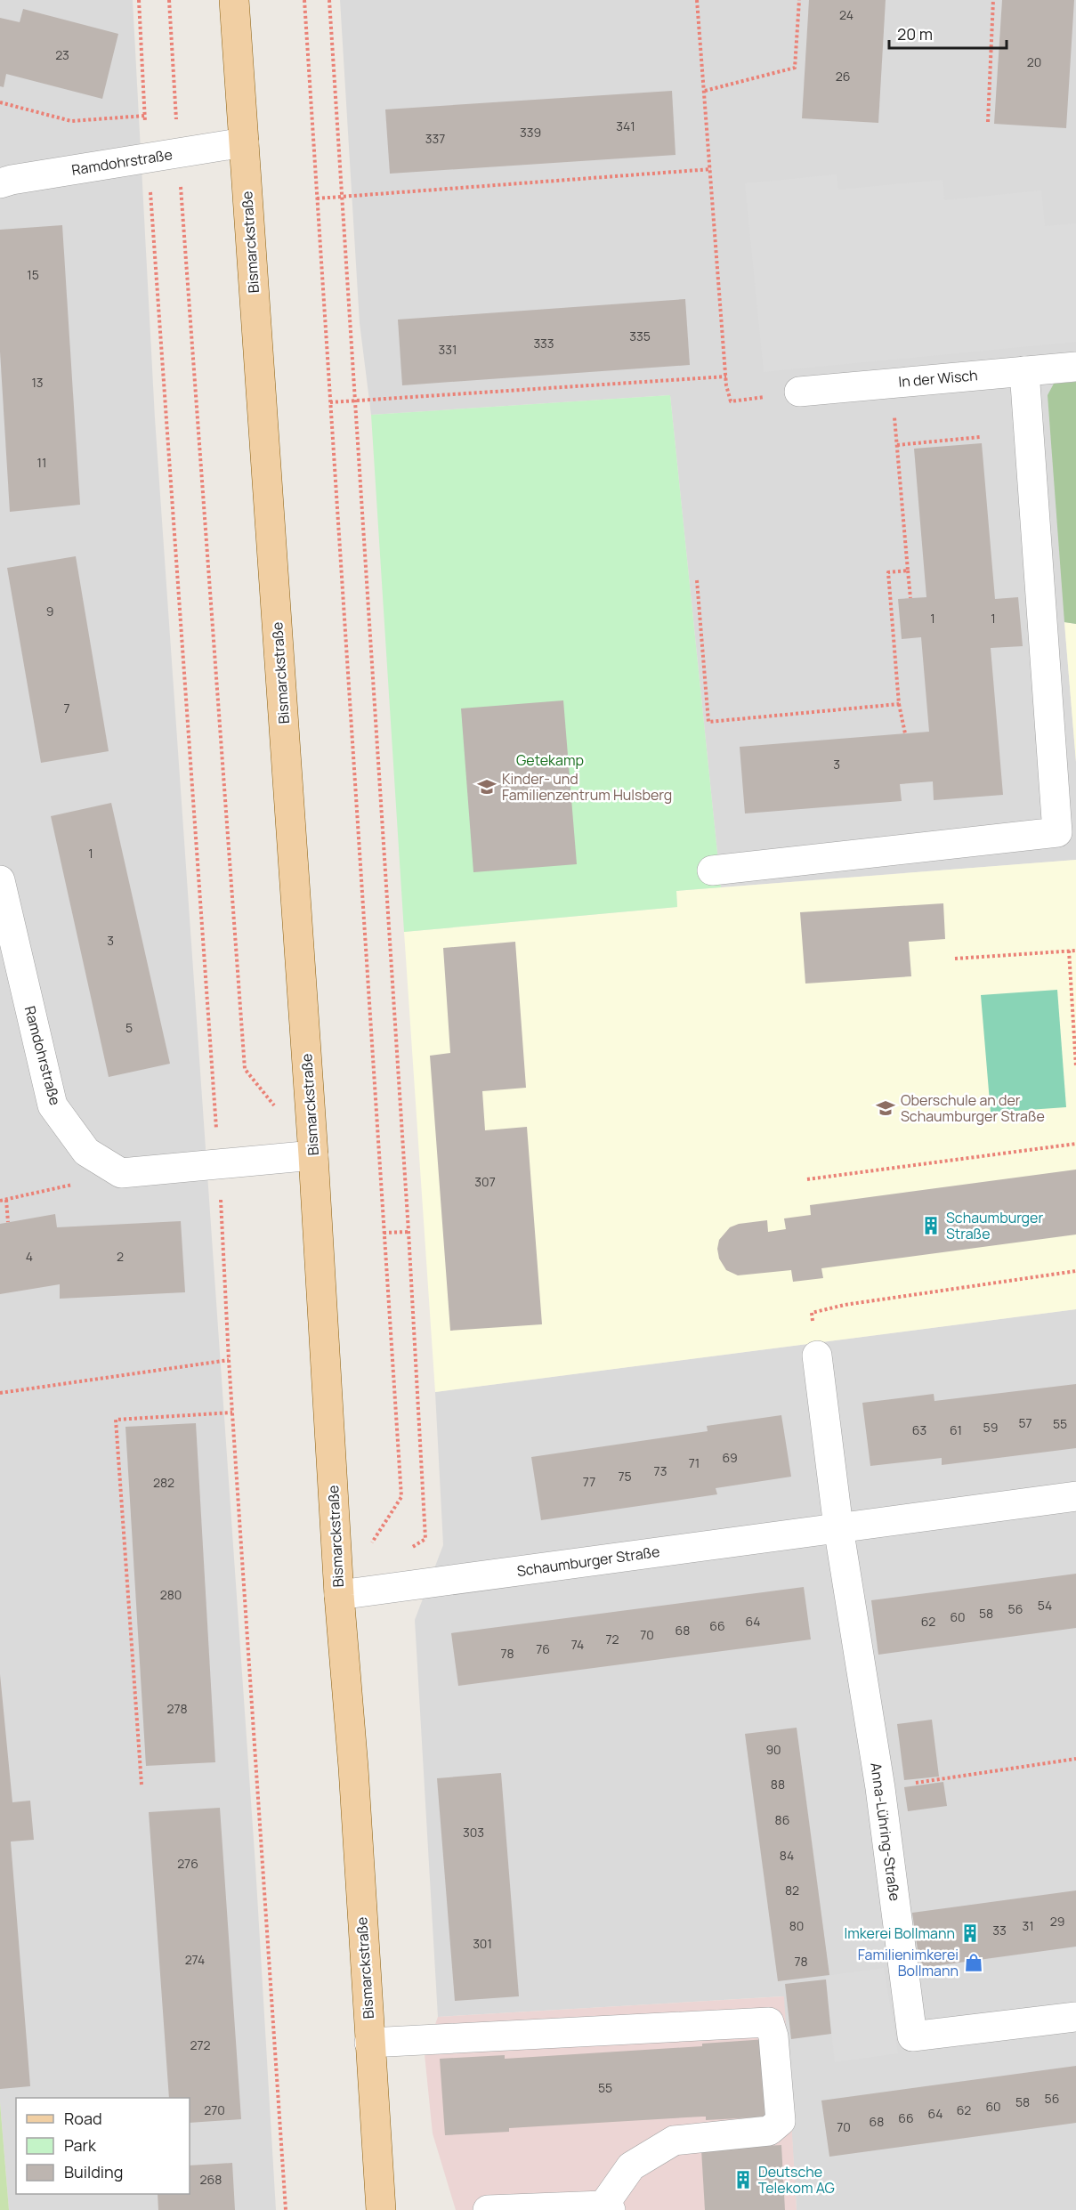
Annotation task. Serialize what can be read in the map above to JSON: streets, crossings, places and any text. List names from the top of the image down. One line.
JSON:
{"streets":{"main road":["Bismarckstraße"],"street":["Ramdohrstraße","In der Wisch","Schaumburger Straße","Anna-Lühring-Straße"]},"crossings":[["Ramdohrstraße","Bismarckstraße"],["Bismarckstraße","Schaumburger Straße"],["Schaumburger Straße","Anna-Lühring-Straße"]],"parks":["Getekamp"],"places":{"school or university":["Kinder- und Familienzentrum Hulsberg","Oberschule an der Schaumburger Straße"],"building":["Schaumburger Straße","Imkerei Bollmann","Deutsche Telekom AG"],"shop":["Familienimkerei Bollmann"]},"house_numbers":["24","23","20","26","341","339","337","15","335","333","331","13","11","9","1","1","7","3","1","3","5","307","4","2","57","55","59","63","61","69","71","73","75","77","282","280","54","56","58","60","64","62","66","68","70","72","74","76","78","278","90","88","86","303","84","276","82","29","80","31","33","301","274","78","272","55","56","58","60","270","62","64","66","68","70","268"],"legend":["Road","Park","Building"],"scale_bar":"20 m"}
